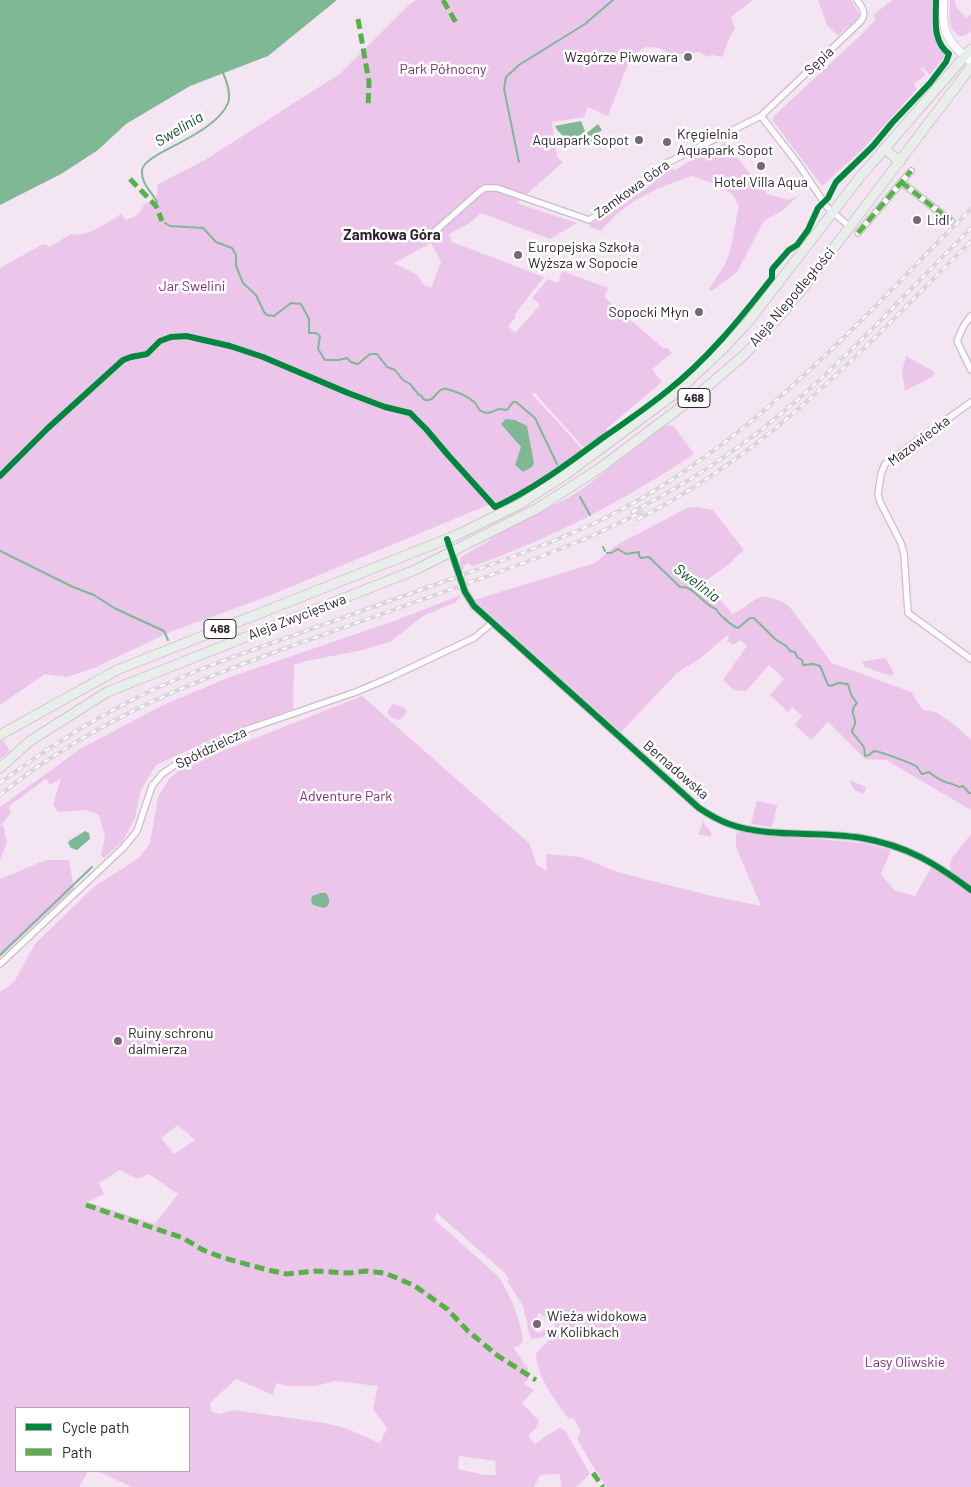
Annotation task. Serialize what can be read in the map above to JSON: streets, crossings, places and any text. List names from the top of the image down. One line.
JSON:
{"streets":{"main road":["Aleja Niepodległości","468","Aleja Zwycięstwa"],"street":["Sępia","Zamkowa Góra","Mazowiecka","Spółdzielcza","Bernadowska"]},"crossings":[["Sępia","Zamkowa Góra"],["Aleja Niepodległości","Aleja Zwycięstwa"],["Aleja Zwycięstwa","Bernadowska"],["Spółdzielcza","Bernadowska"]],"districts":["Zamkowa Góra"],"water":["Swelinia"],"parks":["Park Północny","Jar Swelini","Adventure Park","Lasy Oliwskie"],"places":["Wzgórze Piwowara","Aquapark Sopot","Kręgielnia Aquapark Sopot","Hotel Villa Aqua","Lidl","Europejska Szkoła Wyższa w Sopocie","Sopocki Młyn","Ruiny schronu dalmierza","Wieża widokowa w Kolibkach"],"legend":["Cycle path","Path"]}
